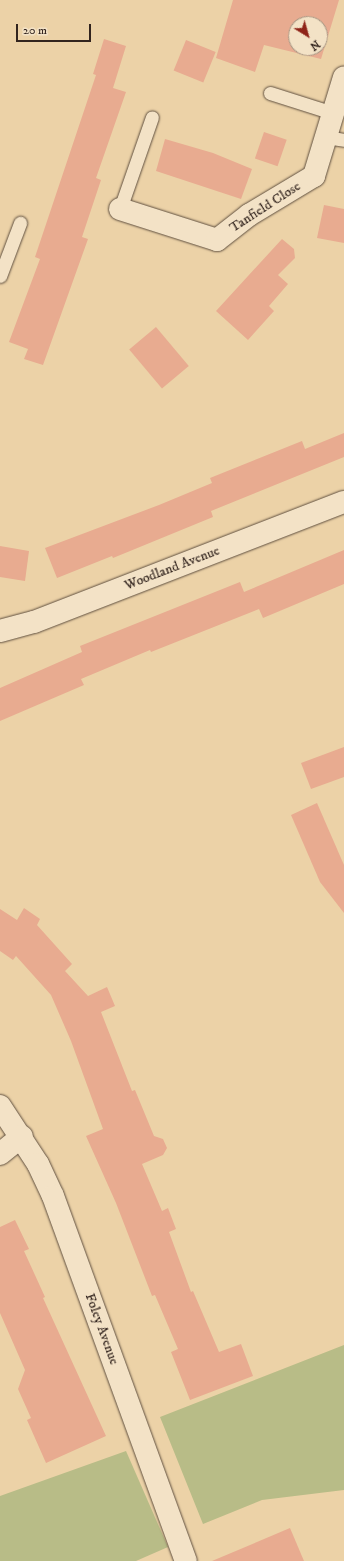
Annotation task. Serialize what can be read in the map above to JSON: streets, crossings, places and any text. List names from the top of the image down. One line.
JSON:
{"streets":{"street":["Tanfield Close","Woodland Avenue","Foley Avenue"]},"scale_bar":"20 m","north":"bottom right"}
